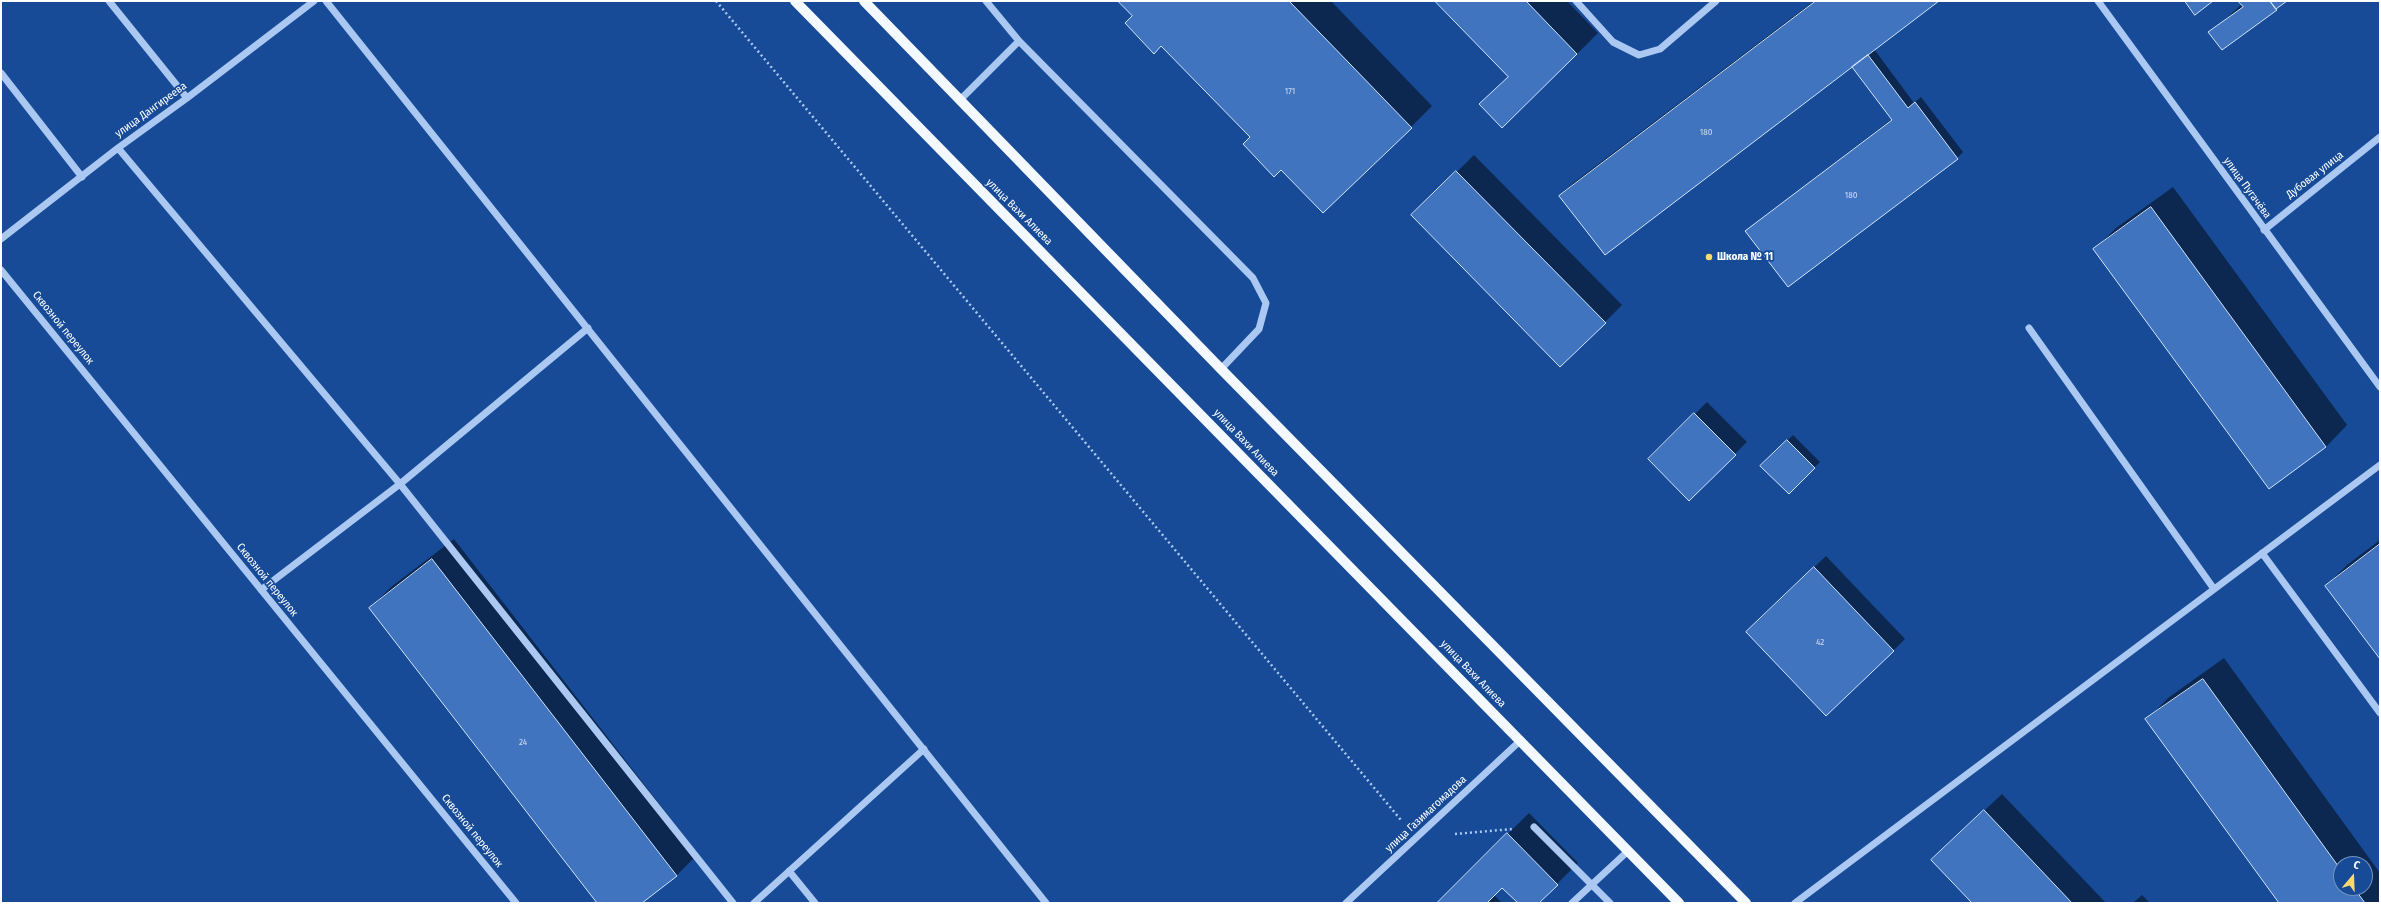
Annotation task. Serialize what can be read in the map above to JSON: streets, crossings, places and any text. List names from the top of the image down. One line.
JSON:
{"streets":{"main road":["улица Вахи Алиева"],"street":["улица Дангиреева","Дубовая улица","улица Пугачёва","Сквозной переулок","улица Газимагомадова"]},"crossings":[["Дубовая улица","улица Пугачёва"],["улица Вахи Алиева","улица Газимагомадова"]],"places":["Школа № 11"],"house_numbers":["171","180","180","42","24"],"north":"top"}
